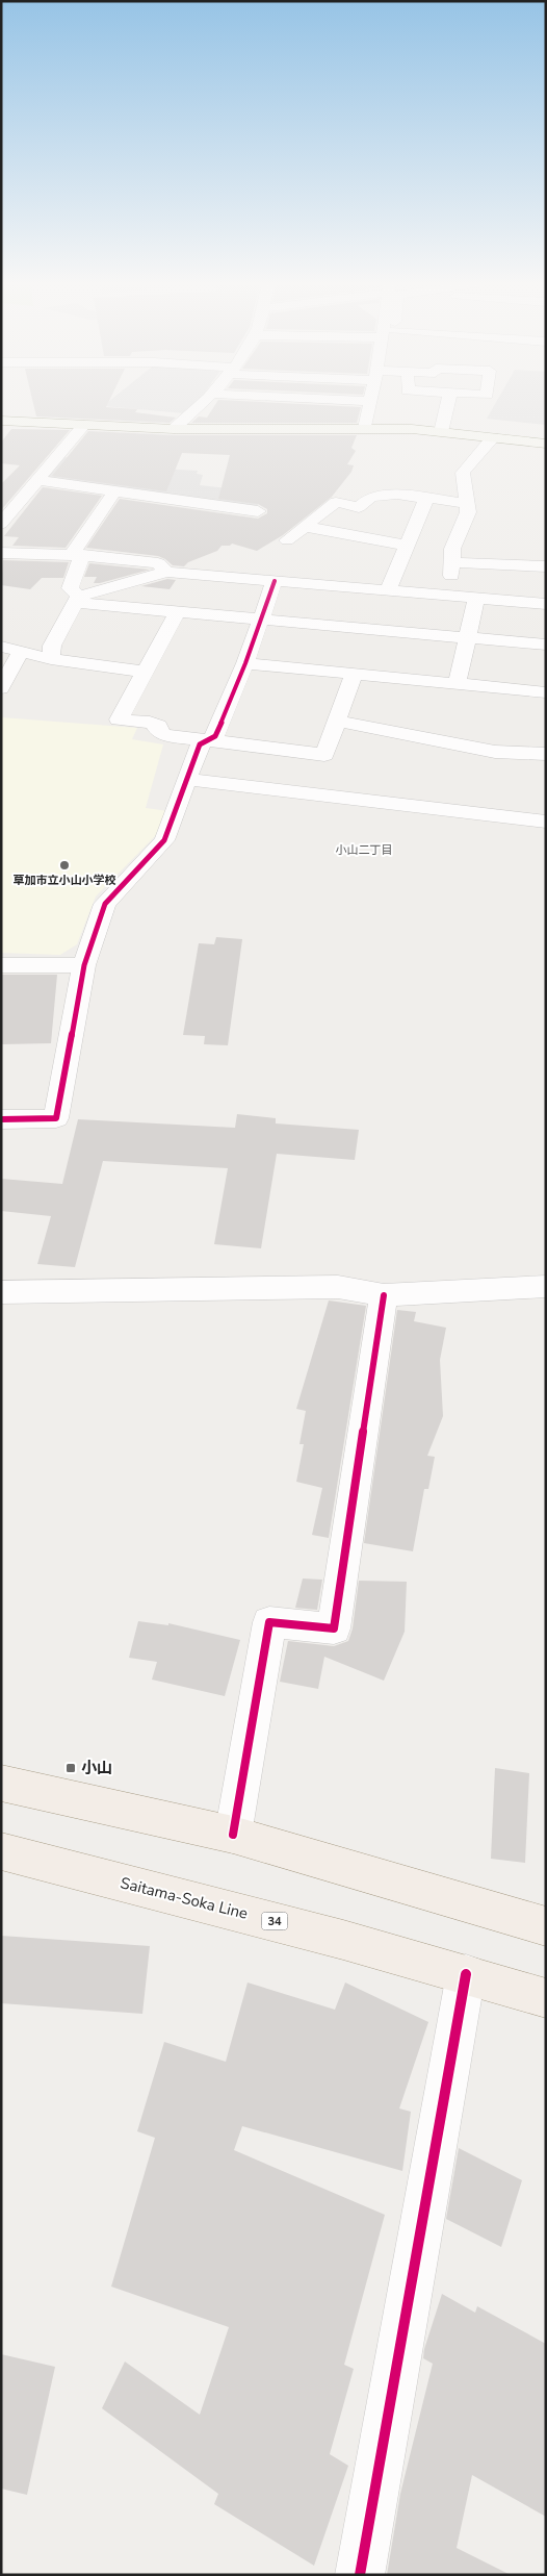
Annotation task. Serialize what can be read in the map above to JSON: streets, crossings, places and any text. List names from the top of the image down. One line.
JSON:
{"streets":{"main road":["Saitama-Soka Line","34"]},"districts":["小山二丁目"],"places":{"other":["草加市立小山小学校"],"transit":["小山"]}}
